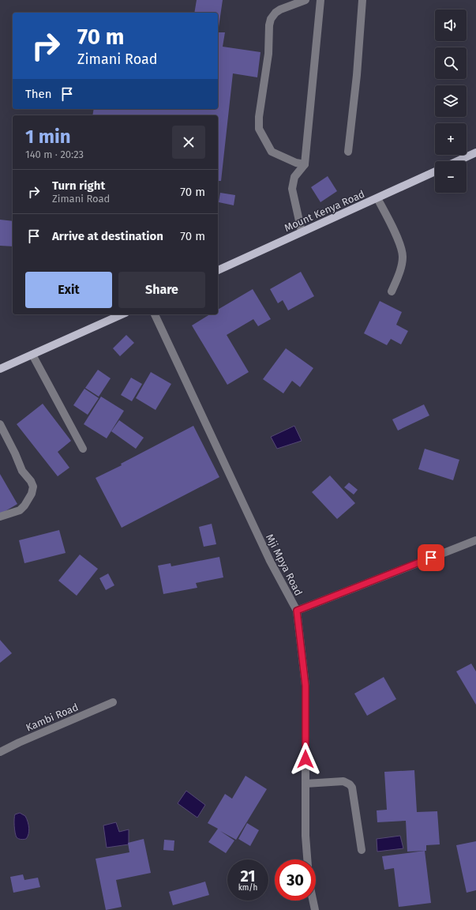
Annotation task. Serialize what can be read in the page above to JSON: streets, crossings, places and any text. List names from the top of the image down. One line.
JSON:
{"streets":{"main road":["Mount Kenya Road"],"street":["Mji Mpya Road","Kambi Road"]},"page":{"map_buttons":["+","−"],"turn":["70 m","Zimani Road"],"then":"Then","heading":["1 min","140 m · 20:23"],"list":[{"name":"Turn right","note":"Zimani Road","value":"70 m"},{"name":"Arrive at destination","value":"70 m"}],"buttons":["Exit","Share"],"speed":"21 km/h","limit":"30"}}
